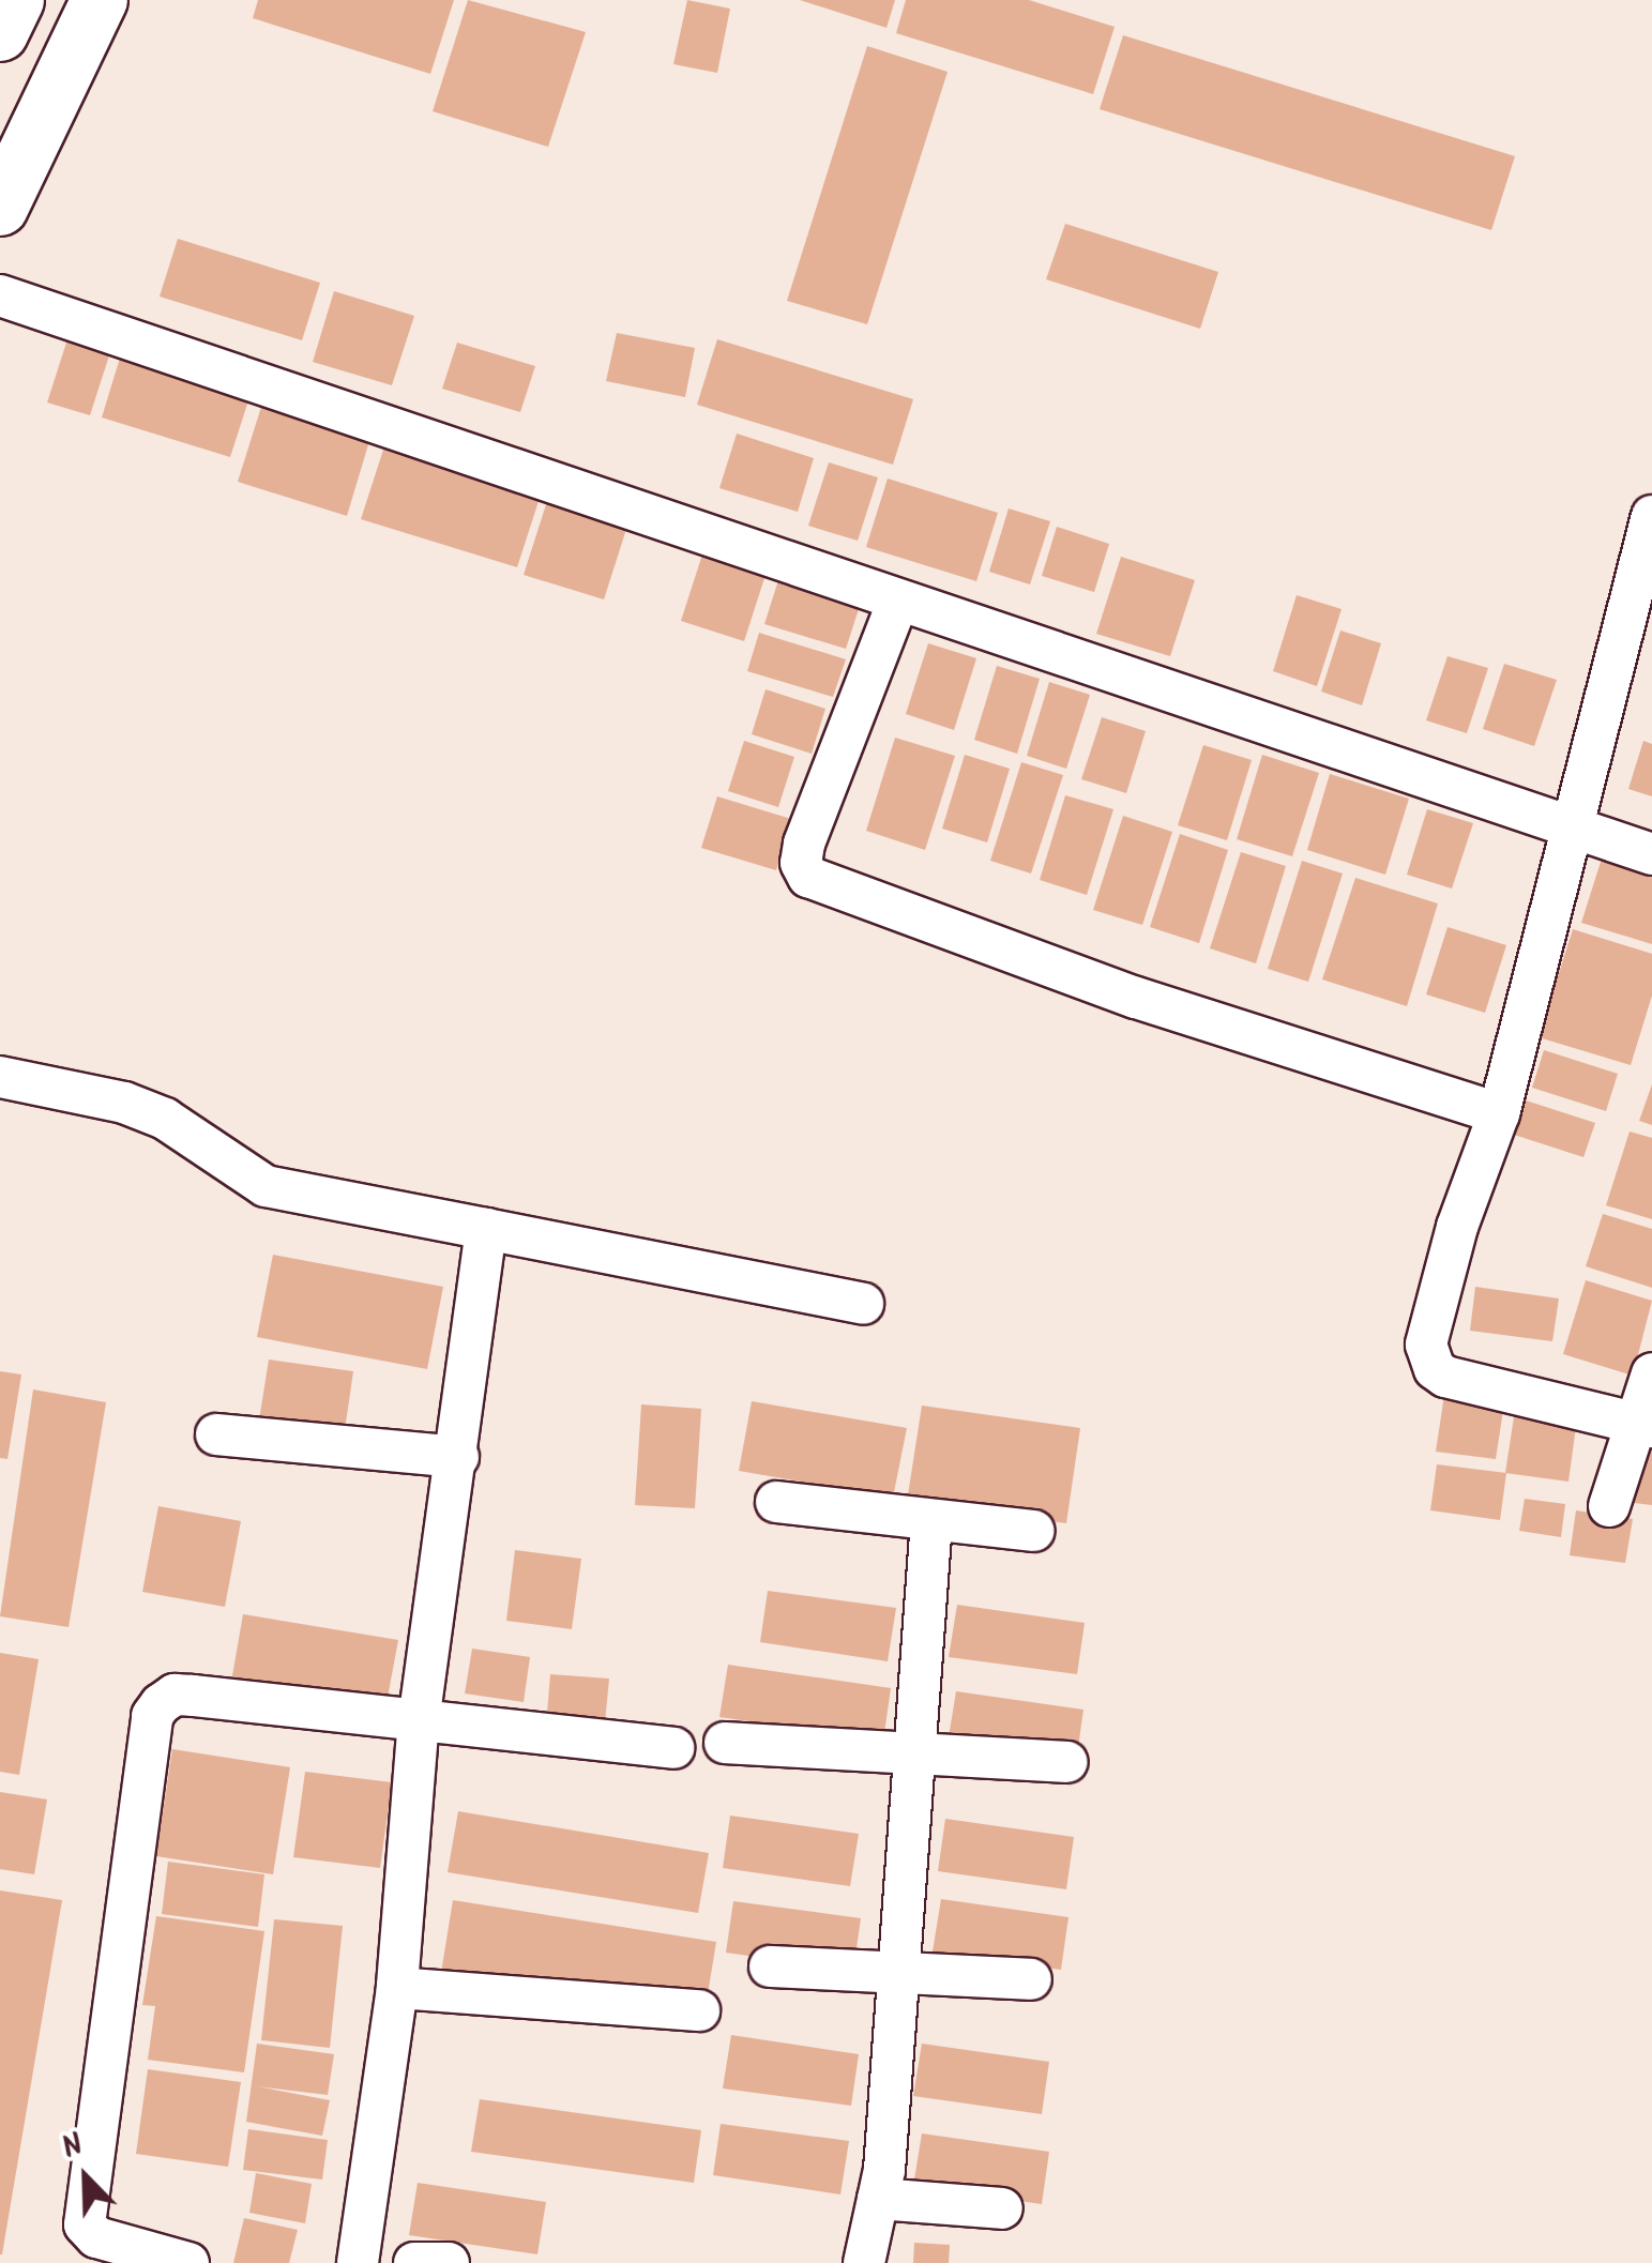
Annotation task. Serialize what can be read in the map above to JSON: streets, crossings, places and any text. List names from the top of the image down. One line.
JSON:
{"north":"top left"}
